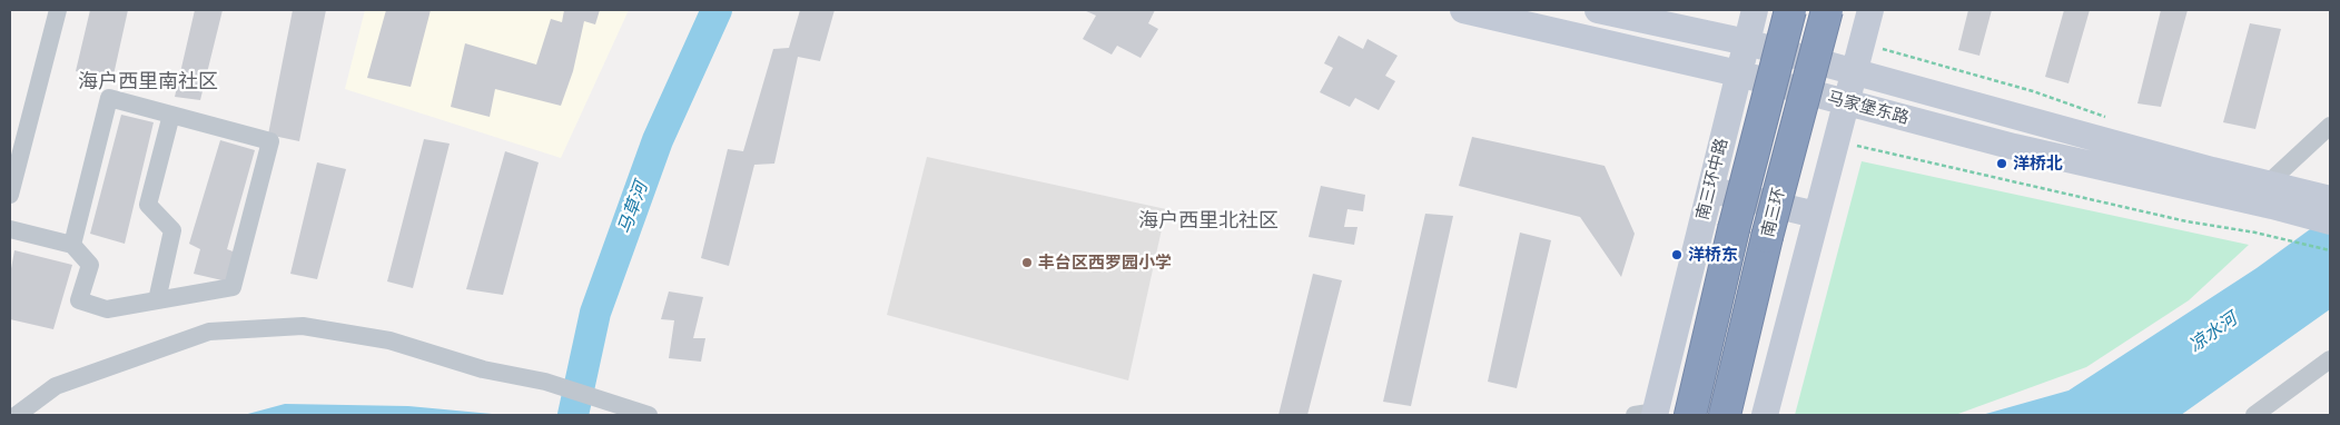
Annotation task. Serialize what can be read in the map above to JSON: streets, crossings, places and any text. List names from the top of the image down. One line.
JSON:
{"streets":{"highway":["南三环"],"main road":["马家堡东路","南三环中路"]},"crossings":[["马家堡东路","南三环中路"]],"districts":["海户西里南社区","海户西里北社区"],"water":["马草河","凉水河"],"places":["洋桥北","洋桥东","丰台区西罗园小学"]}
